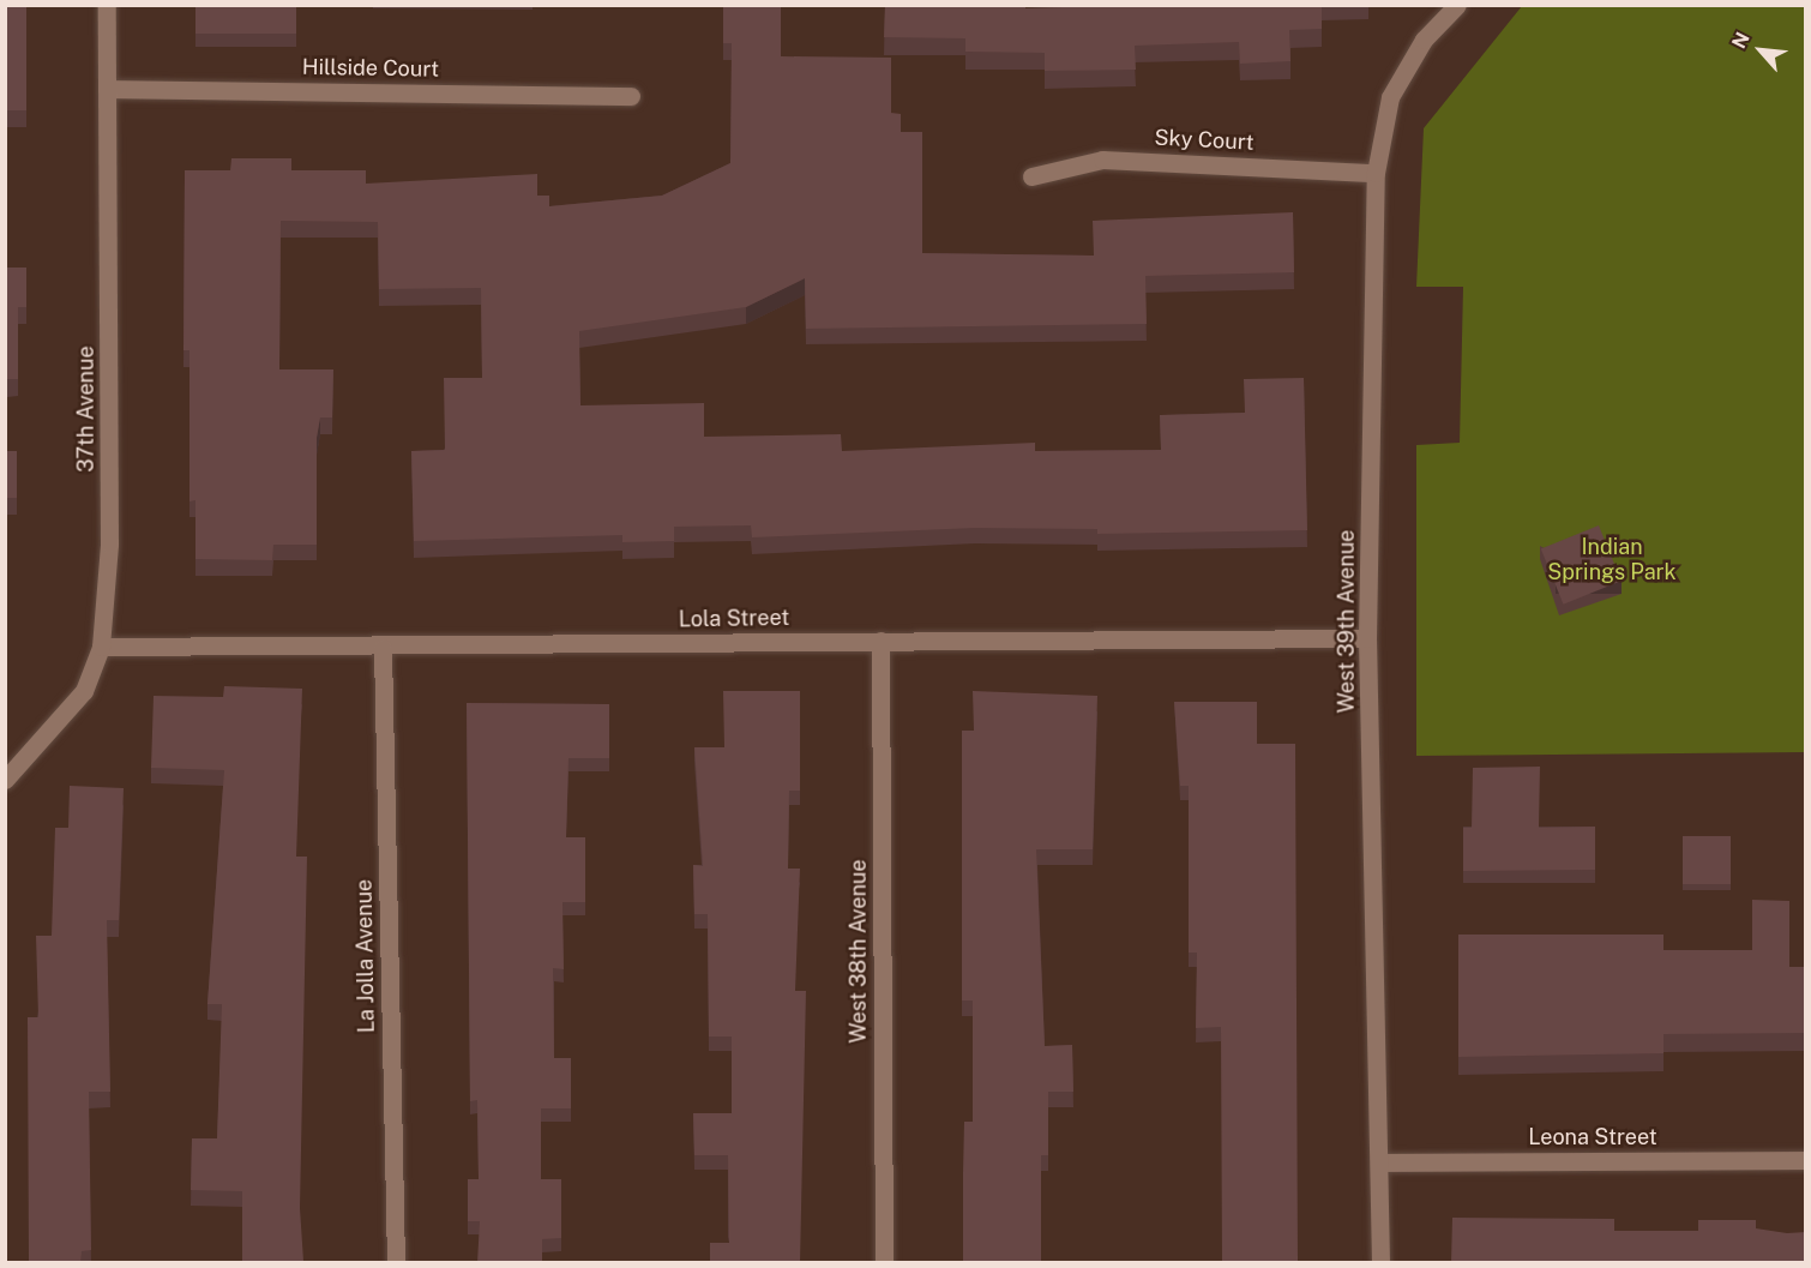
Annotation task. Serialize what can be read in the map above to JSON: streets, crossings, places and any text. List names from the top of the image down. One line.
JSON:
{"streets":{"street":["Hillside Court","Sky Court","37th Avenue","Lola Street","West 39th Avenue","West 38th Avenue","La Jolla Avenue","Leona Street"]},"crossings":[["Hillside Court","37th Avenue"],["Sky Court","West 39th Avenue"],["37th Avenue","Lola Street"],["Lola Street","West 39th Avenue"],["Lola Street","West 38th Avenue"],["Lola Street","La Jolla Avenue"],["West 39th Avenue","Leona Street"]],"parks":["Indian Springs Park"],"north":"top left"}
